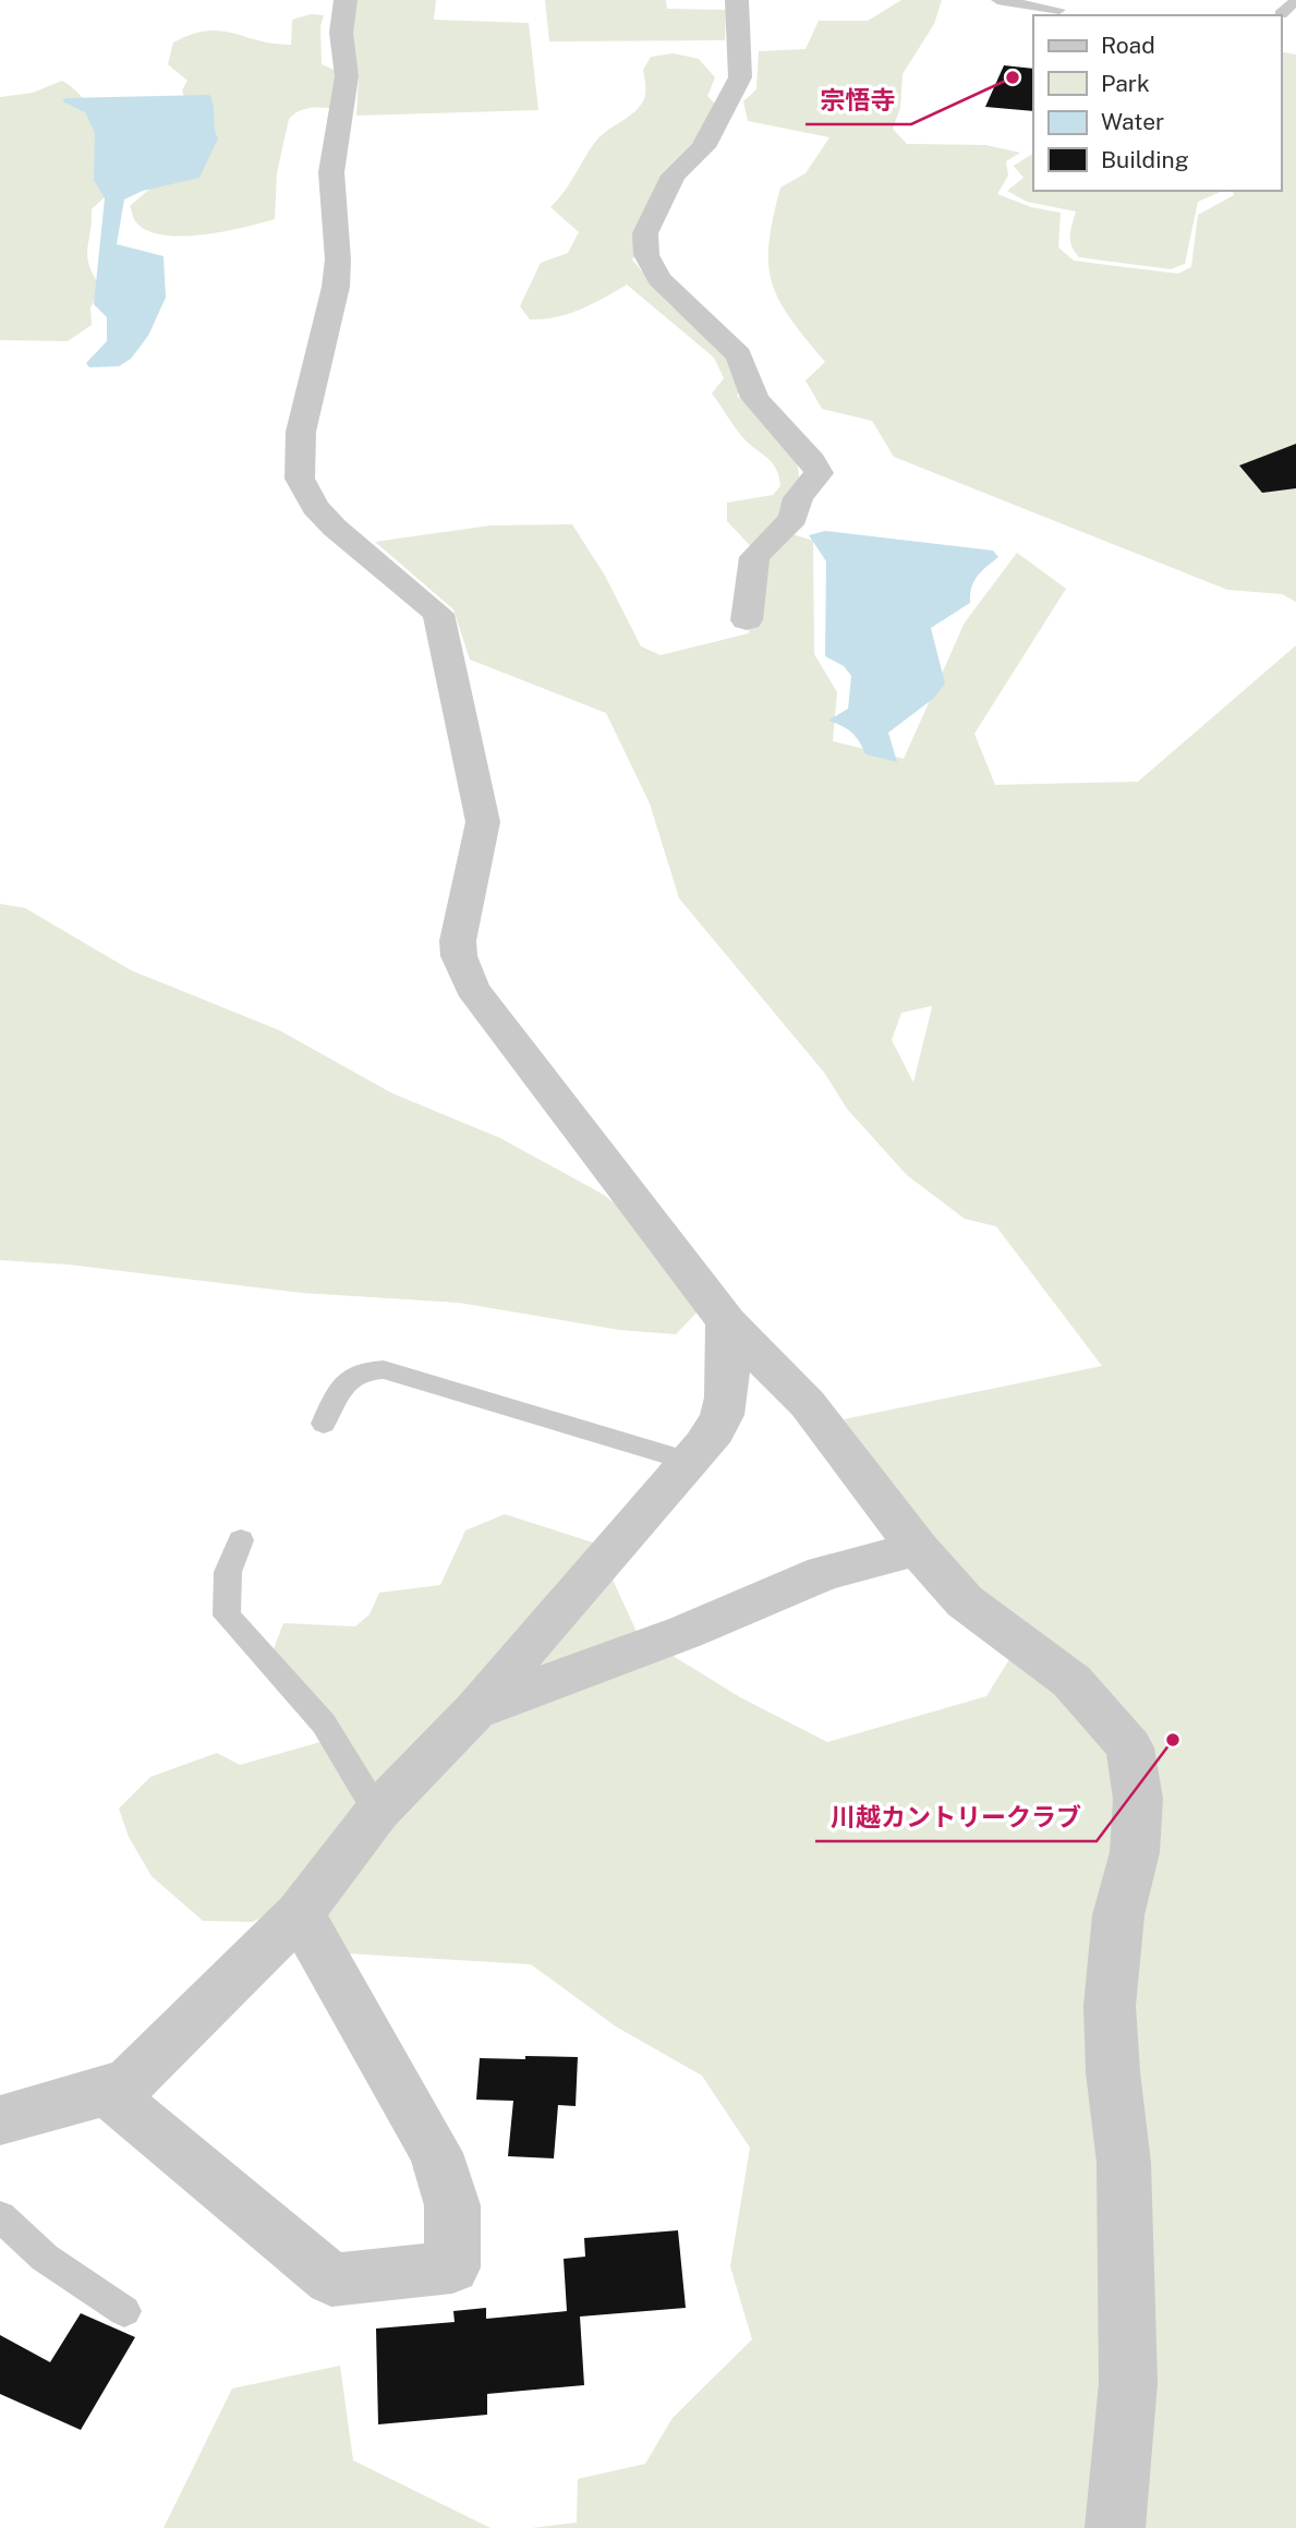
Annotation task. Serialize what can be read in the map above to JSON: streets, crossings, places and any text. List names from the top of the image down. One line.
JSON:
{"places":["宗悟寺","川越カントリークラブ"],"legend":["Road","Park","Water","Building"]}
